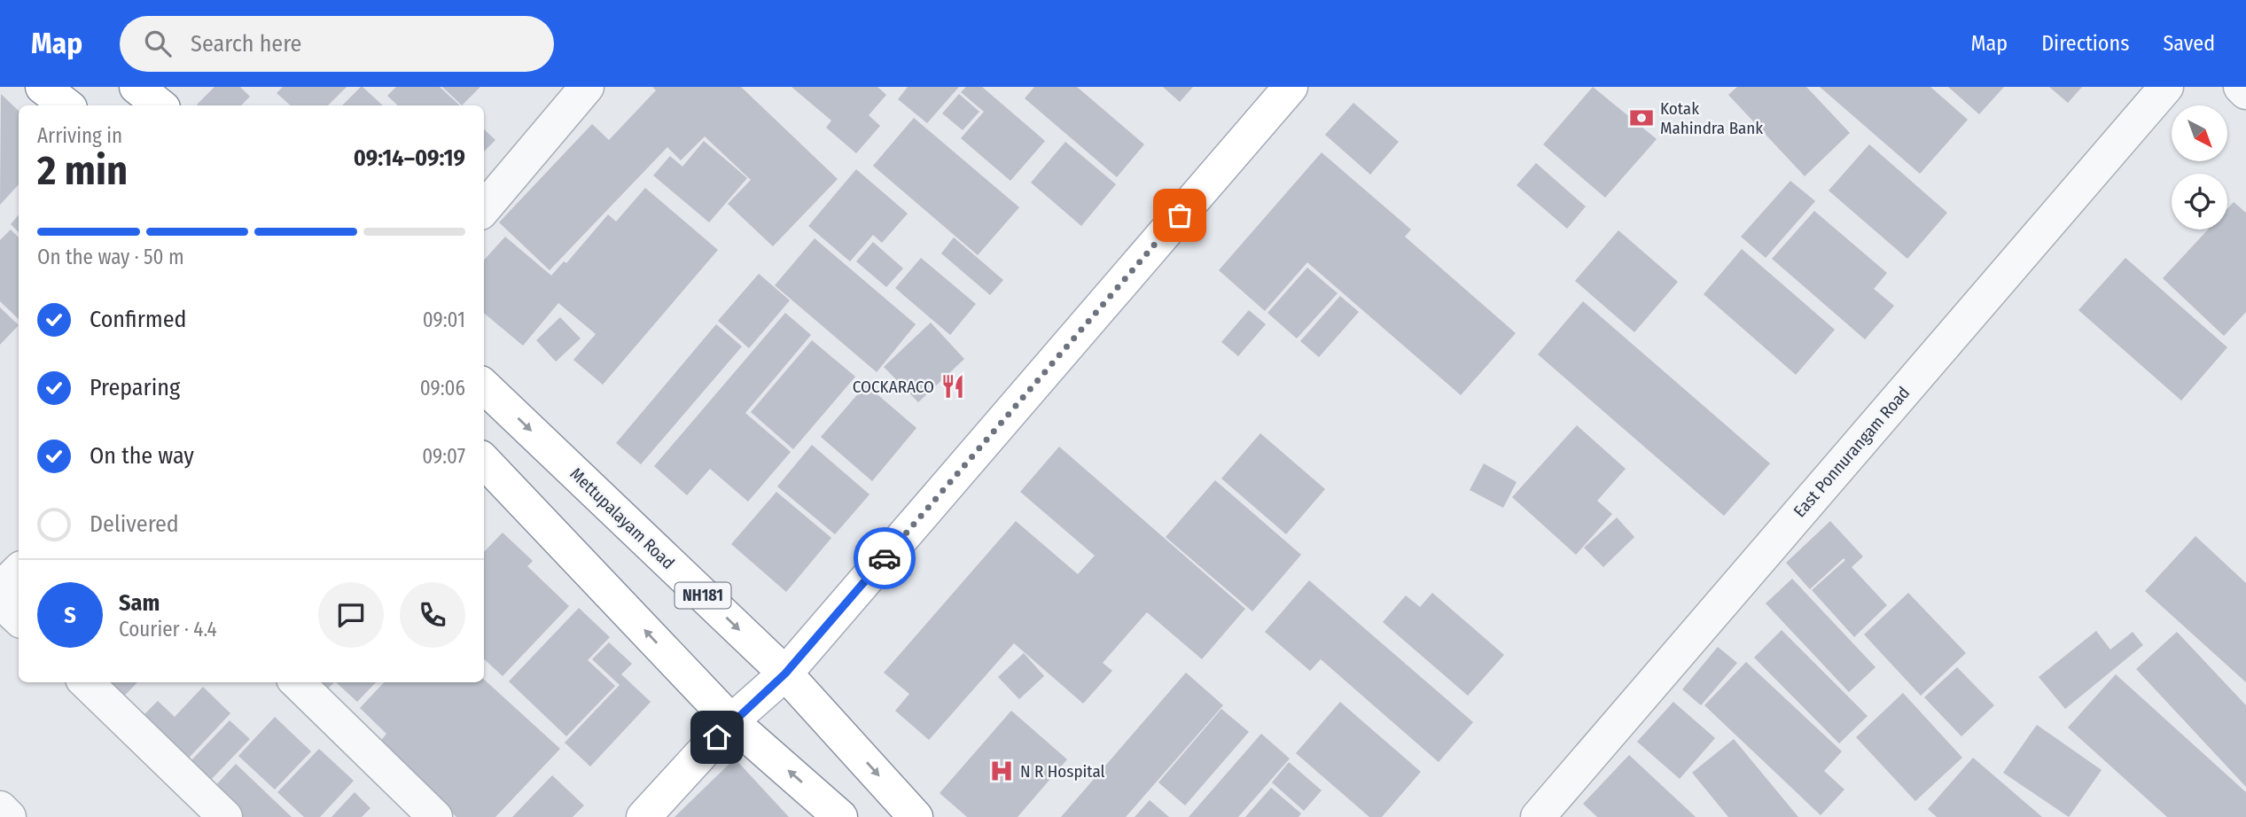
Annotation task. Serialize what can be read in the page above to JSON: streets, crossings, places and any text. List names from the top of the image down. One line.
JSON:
{"streets":{"main road":["Mettupalayam Road","NH181"],"street":["East Ponnurangam Road"]},"places":{"bank":["Kotak Mahindra Bank"],"restaurant":["COCKARACO"],"hospital":["N R Hospital"]},"north":"bottom right","page":{"header":"Map","search":"Search here","nav":["Map","Directions","Saved"],"heading":["2 min","Arriving in","09:14–09:19"],"panel":["Sam","Courier · 4.4"],"bar":"On the way · 50 m","list":[["Confirmed","09:01"],["Preparing","09:06"],["On the way","09:07"],"Delivered"],"round":"S"}}
